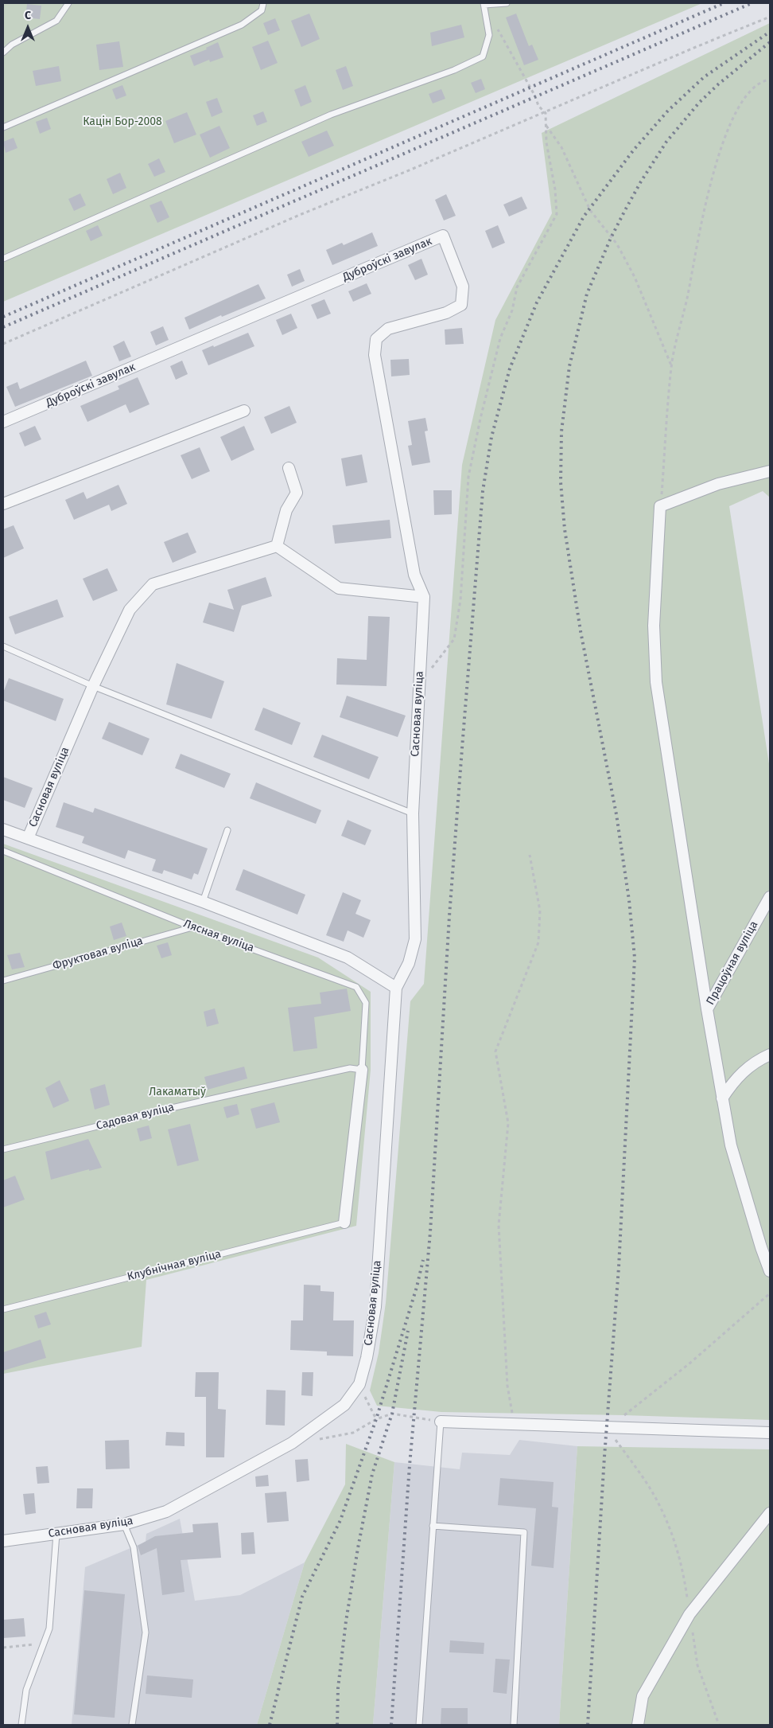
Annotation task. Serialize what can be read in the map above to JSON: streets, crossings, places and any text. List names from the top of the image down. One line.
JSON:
{"streets":{"street":["Дуброўскі завулак","Сасновая вуліца","Працоўная вуліца"],"lane":["Лясная вуліца","Фруктовая вуліца","Садовая вуліца","Клубнічная вуліца"]},"crossings":[["Дуброўскі завулак","Сасновая вуліца"],["Лясная вуліца","Фруктовая вуліца"],["Лясная вуліца","Садовая вуліца"]],"parks":["Кацін Бор-2008","Лакаматыў"],"north":"top"}
